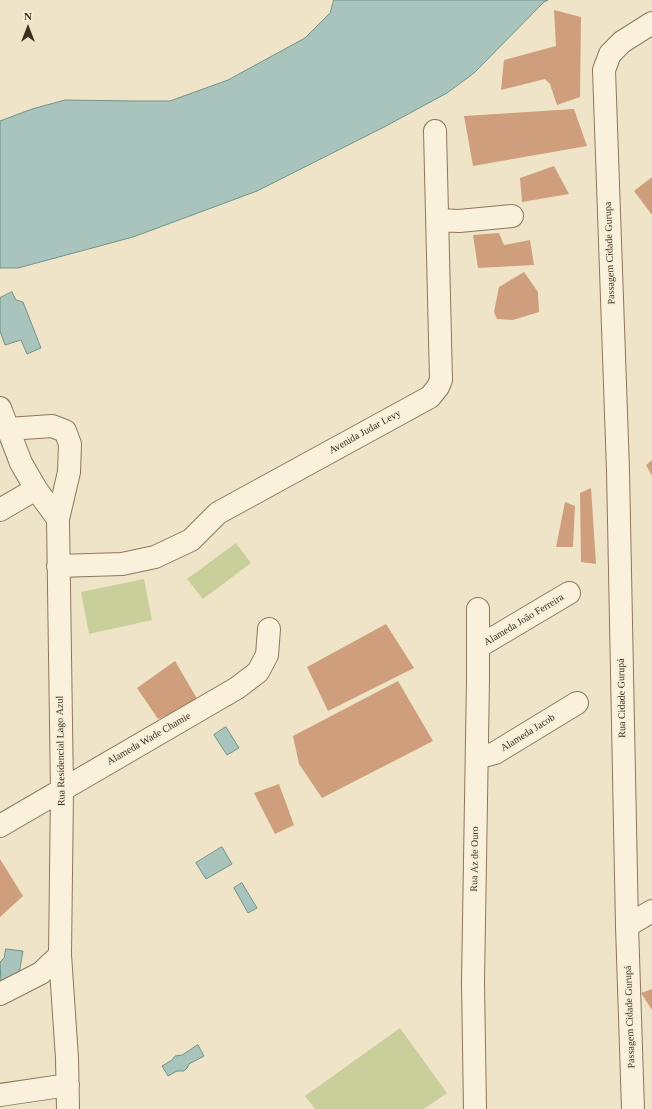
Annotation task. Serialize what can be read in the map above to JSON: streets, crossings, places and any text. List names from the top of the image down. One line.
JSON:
{"streets":{"street":["Passagem Cidade Gurupa","Avenida Judar Levy","Alameda João Ferreira","Rua Cidade Gurupá","Alameda Jacob","Alameda Wade Chamie","Rua Residencial Lago Azul","Rua Az de Ouro","Passagem Cidade Gurupá"]},"crossings":[["Passagem Cidade Gurupa","Rua Cidade Gurupá"],["Avenida Judar Levy","Rua Residencial Lago Azul"],["Alameda João Ferreira","Rua Az de Ouro"],["Rua Cidade Gurupá","Passagem Cidade Gurupá"],["Alameda Jacob","Rua Az de Ouro"],["Alameda Wade Chamie","Rua Residencial Lago Azul"]],"north":"top"}
